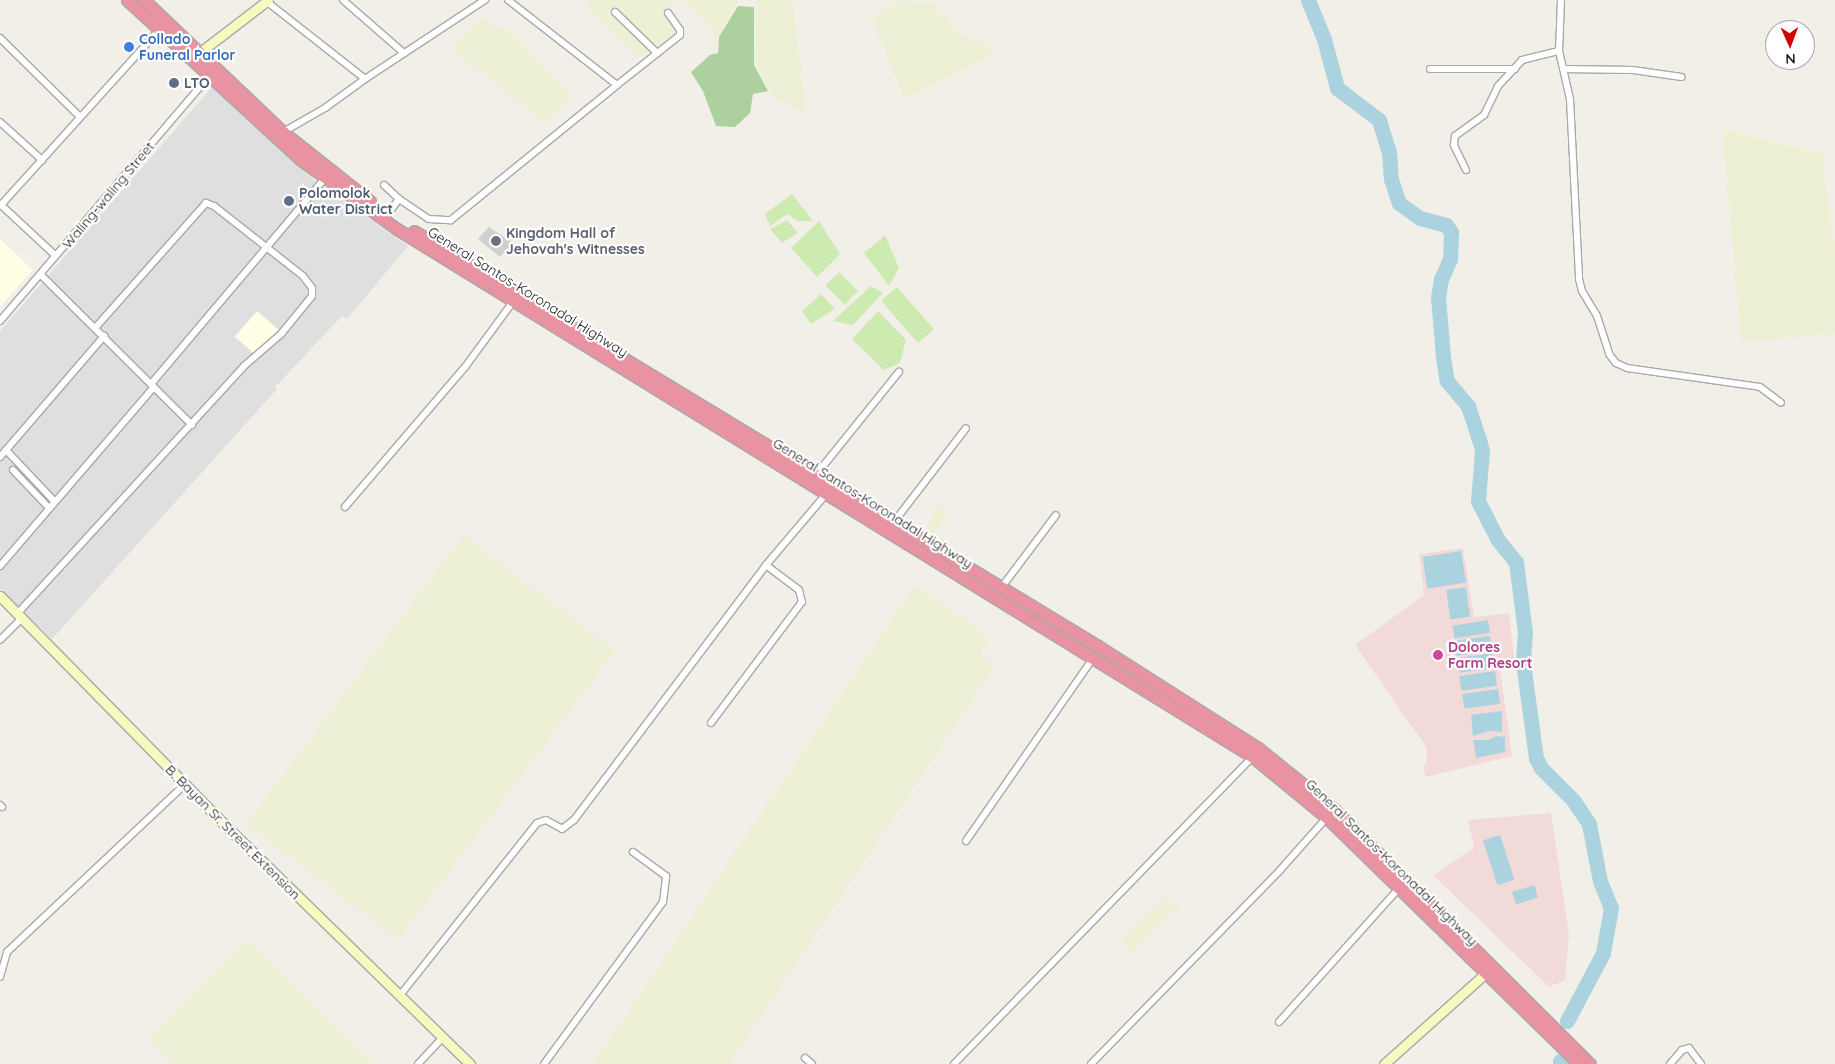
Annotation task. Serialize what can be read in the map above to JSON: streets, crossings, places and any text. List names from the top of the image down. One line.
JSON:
{"streets":{"highway":["General Santos-Koronadal Highway"],"street":["Waling-waling Street","B. Bayan Sr. Street Extension"]},"crossings":[["Waling-waling Street","General Santos-Koronadal Highway"]],"places":["Collado Funeral Parlor","LTO","Polomolok Water District","Kingdom Hall of Jehovah's Witnesses","Dolores Farm Resort"],"north":"bottom"}
